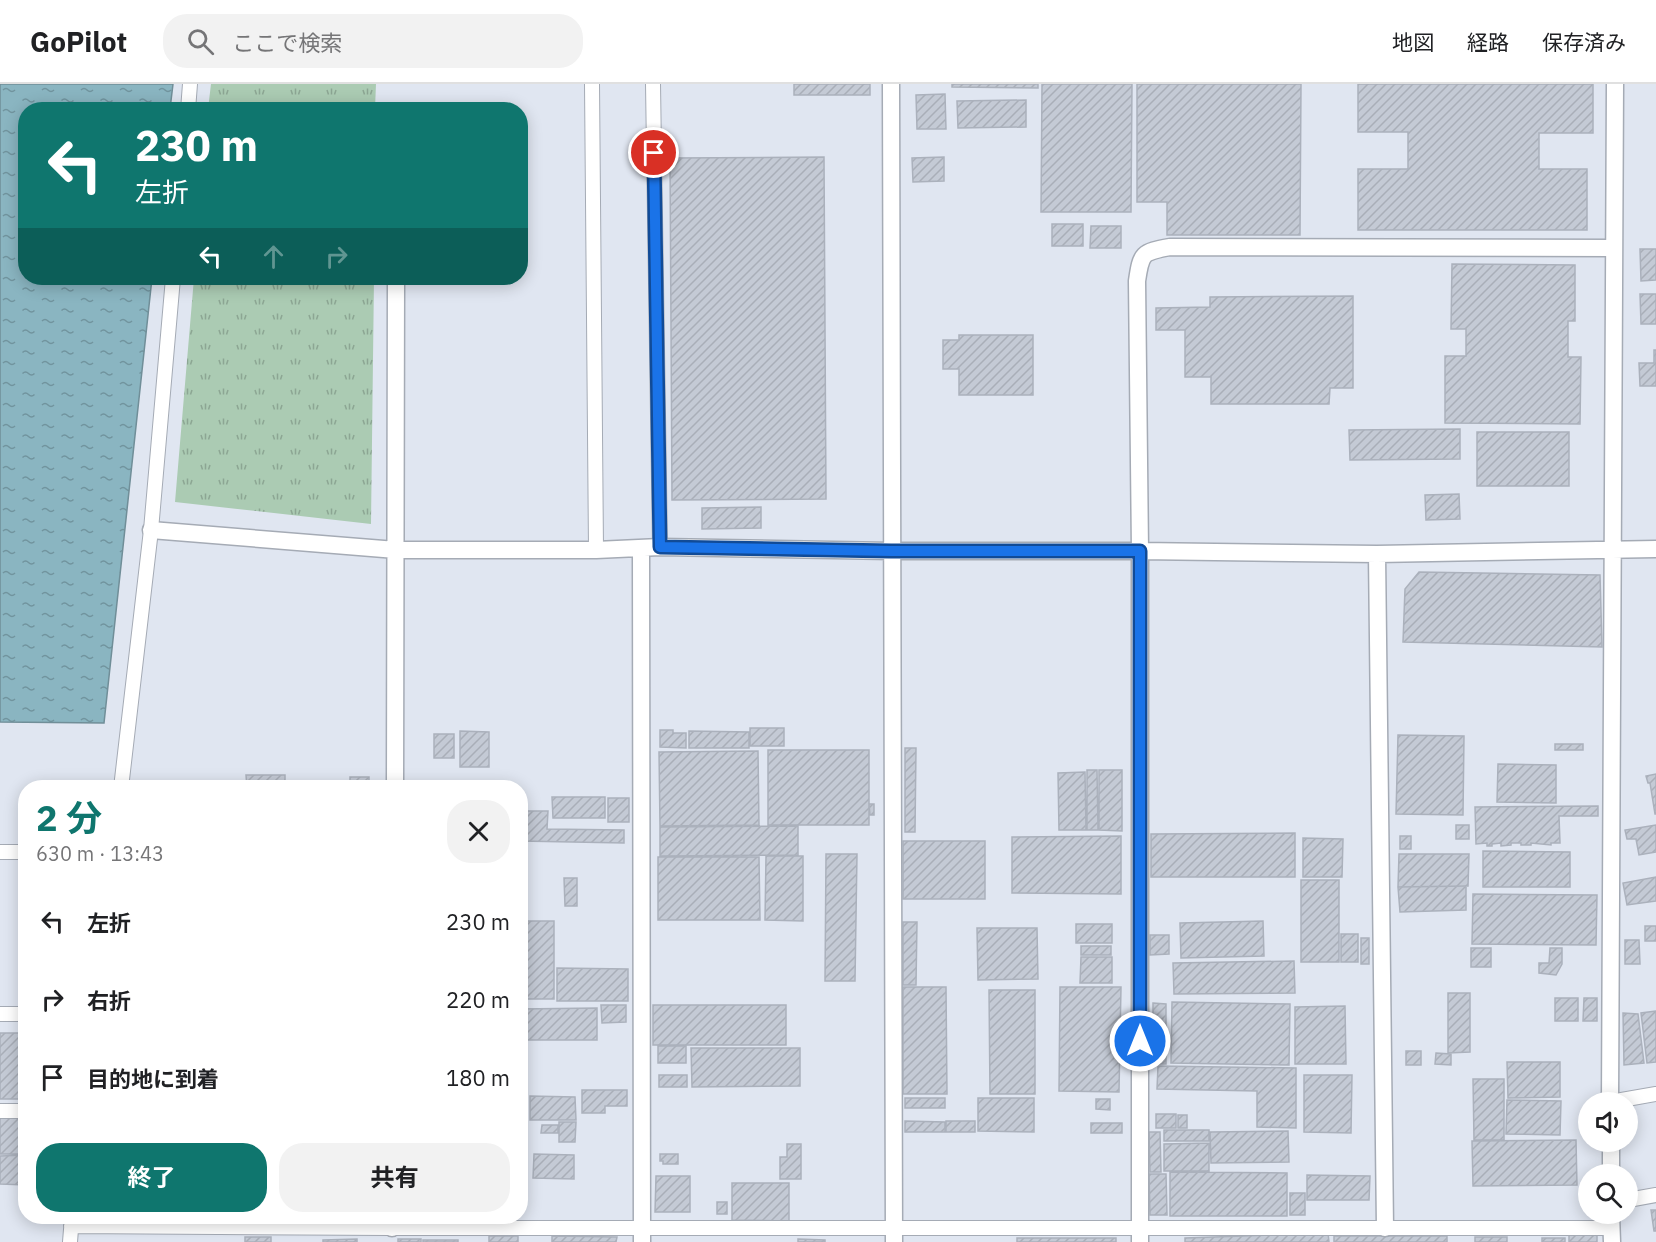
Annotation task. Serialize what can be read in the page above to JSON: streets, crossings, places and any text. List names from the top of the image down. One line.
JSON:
{"page":{"header":"GoPilot","search":"ここで検索","nav":["地図","経路","保存済み"],"turn":["230 m","左折"],"heading":["2 分","630 m · 13:43"],"list":[{"name":"左折","value":"230 m"},{"name":"右折","value":"220 m"},{"name":"目的地に到着","value":"180 m"}],"buttons":["終了","共有"]}}
